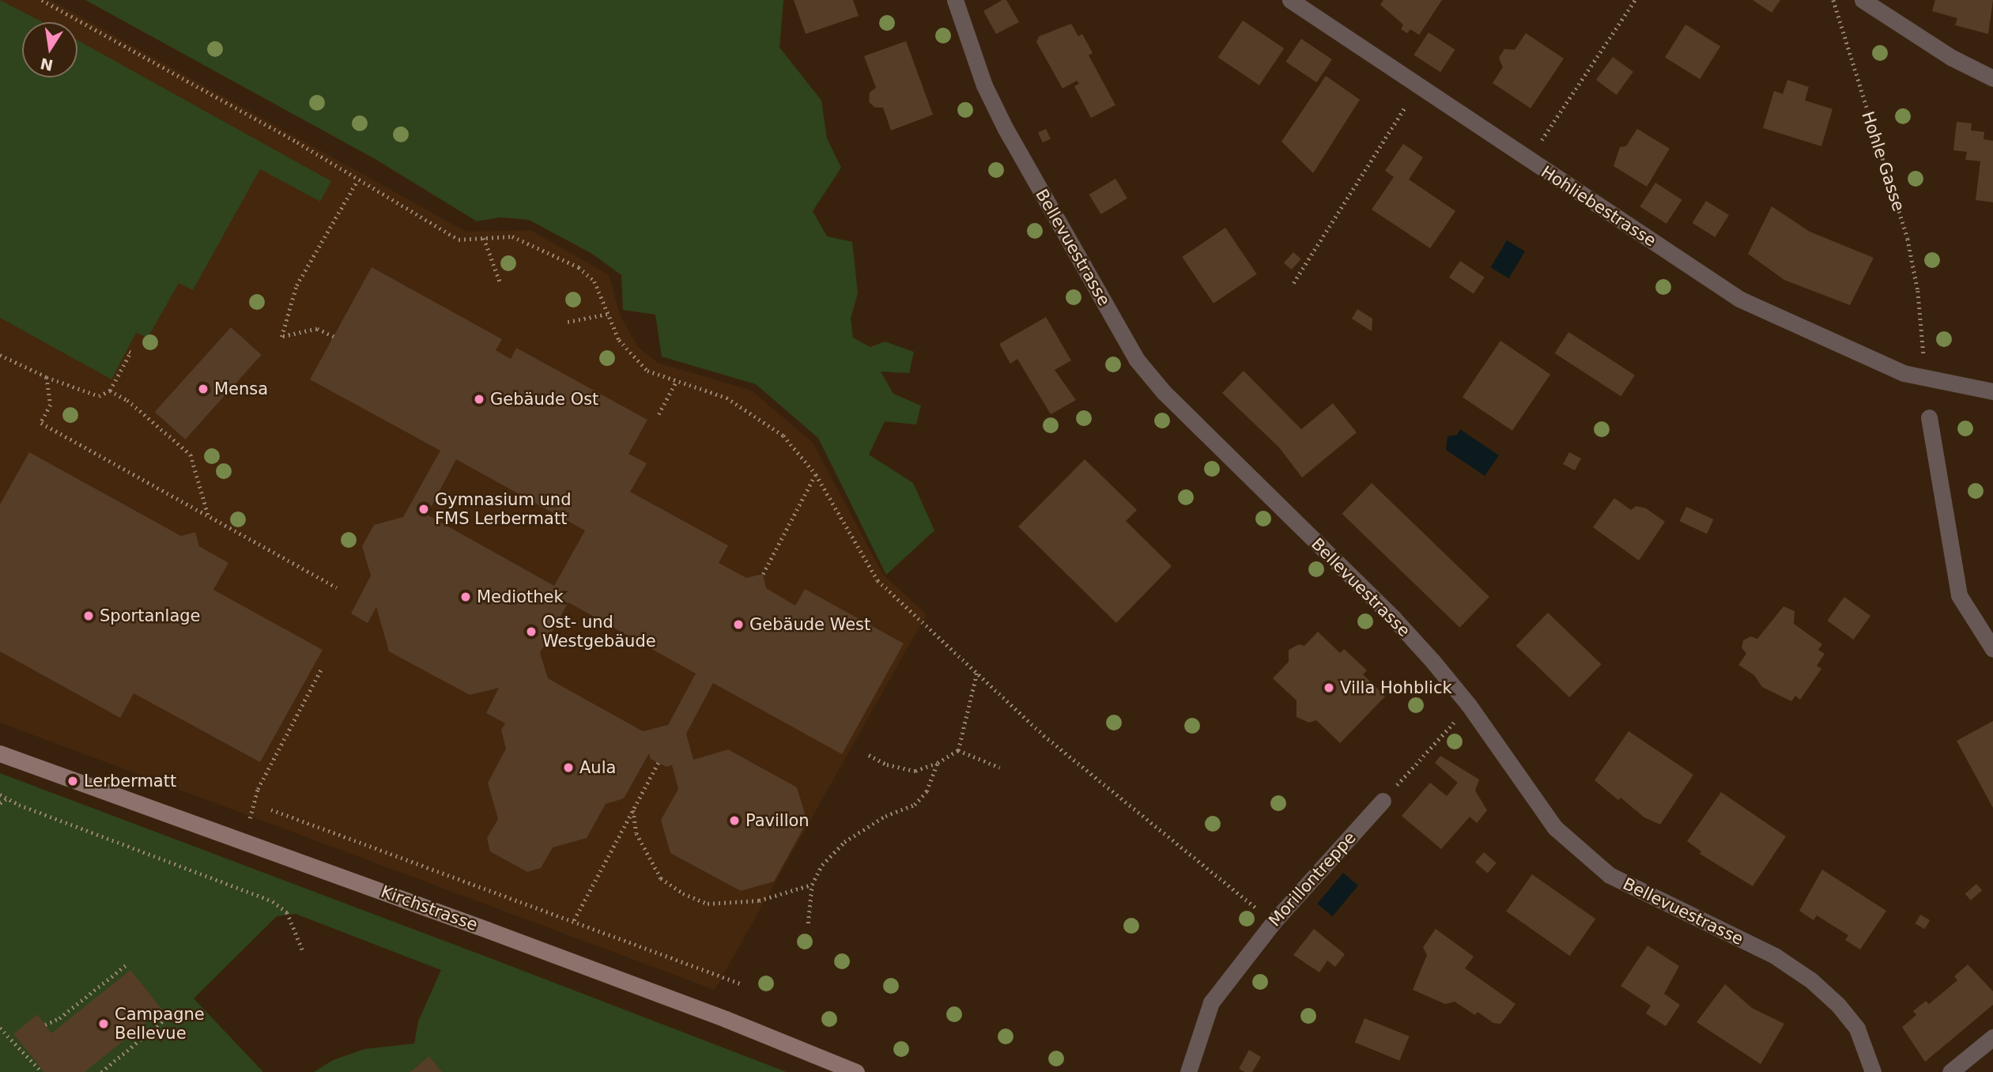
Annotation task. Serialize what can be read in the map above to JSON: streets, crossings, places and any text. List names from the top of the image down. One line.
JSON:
{"streets":{"street":["Hohliebestrasse","Bellevuestrasse","Morillontreppe","Kirchstrasse"],"path":["Hohle Gasse"]},"places":["Mensa","Gebäude Ost","Gymnasium und FMS Lerbermatt","Mediothek","Sportanlage","Gebäude West","Ost- und Westgebäude","Villa Hohblick","Aula","Lerbermatt","Pavillon","Campagne Bellevue"],"north":"bottom"}
